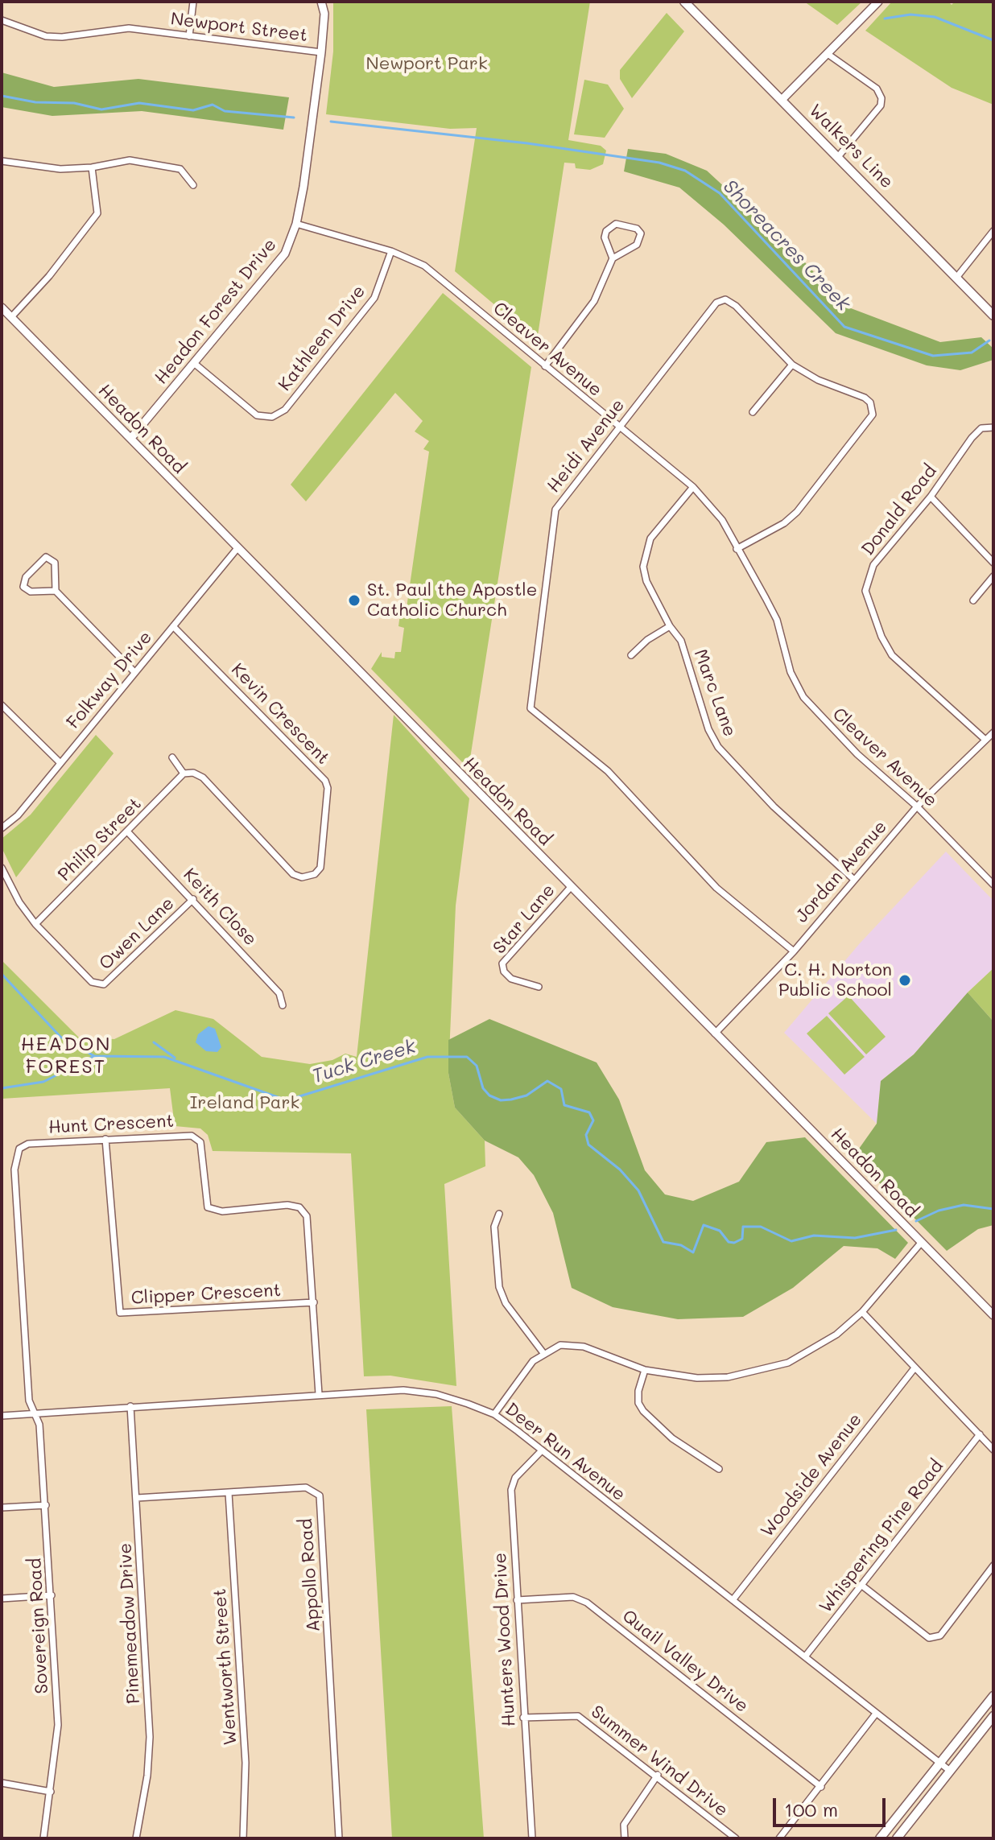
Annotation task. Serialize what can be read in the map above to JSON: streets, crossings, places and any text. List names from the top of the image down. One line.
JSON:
{"streets":{"main road":["Walkers Line"],"street":["Newport Street","Headon Forest Drive","Kathleen Drive","Cleaver Avenue","Headon Road","Heidi Avenue","Donald Road","Folkway Drive","Marc Lane","Kevin Crescent","Philip Street","Jordan Avenue","Keith Close","Star Lane","Owen Lane","Hunt Crescent","Clipper Crescent","Deer Run Avenue","Woodside Avenue","Whispering Pine Road","Appollo Road","Pinemeadow Drive","Sovereign Road","Hunters Wood Drive","Quail Valley Drive","Wentworth Street","Summer Wind Drive"]},"crossings":[["Newport Street","Headon Forest Drive"],["Headon Forest Drive","Kathleen Drive"],["Headon Forest Drive","Cleaver Avenue"],["Headon Forest Drive","Headon Road"],["Kathleen Drive","Cleaver Avenue"],["Cleaver Avenue","Heidi Avenue"],["Cleaver Avenue","Marc Lane"],["Cleaver Avenue","Jordan Avenue"],["Headon Road","Folkway Drive"],["Headon Road","Jordan Avenue"],["Headon Road","Star Lane"],["Heidi Avenue","Jordan Avenue"],["Donald Road","Jordan Avenue"],["Folkway Drive","Kevin Crescent"],["Marc Lane","Jordan Avenue"],["Kevin Crescent","Philip Street"],["Philip Street","Keith Close"],["Philip Street","Owen Lane"],["Keith Close","Owen Lane"],["Hunt Crescent","Clipper Crescent"],["Hunt Crescent","Deer Run Avenue"],["Hunt Crescent","Sovereign Road"],["Deer Run Avenue","Woodside Avenue"],["Deer Run Avenue","Whispering Pine Road"],["Deer Run Avenue","Pinemeadow Drive"],["Deer Run Avenue","Sovereign Road"],["Deer Run Avenue","Hunters Wood Drive"],["Appollo Road","Pinemeadow Drive"],["Appollo Road","Wentworth Street"],["Hunters Wood Drive","Quail Valley Drive"],["Hunters Wood Drive","Summer Wind Drive"]],"districts":["HEADON FOREST"],"water":["Shoreacres Creek","Tuck Creek"],"parks":["Newport Park","Ireland Park"],"places":["St. Paul the Apostle Catholic Church","C. H. Norton Public School"],"scale_bar":"100 m"}
